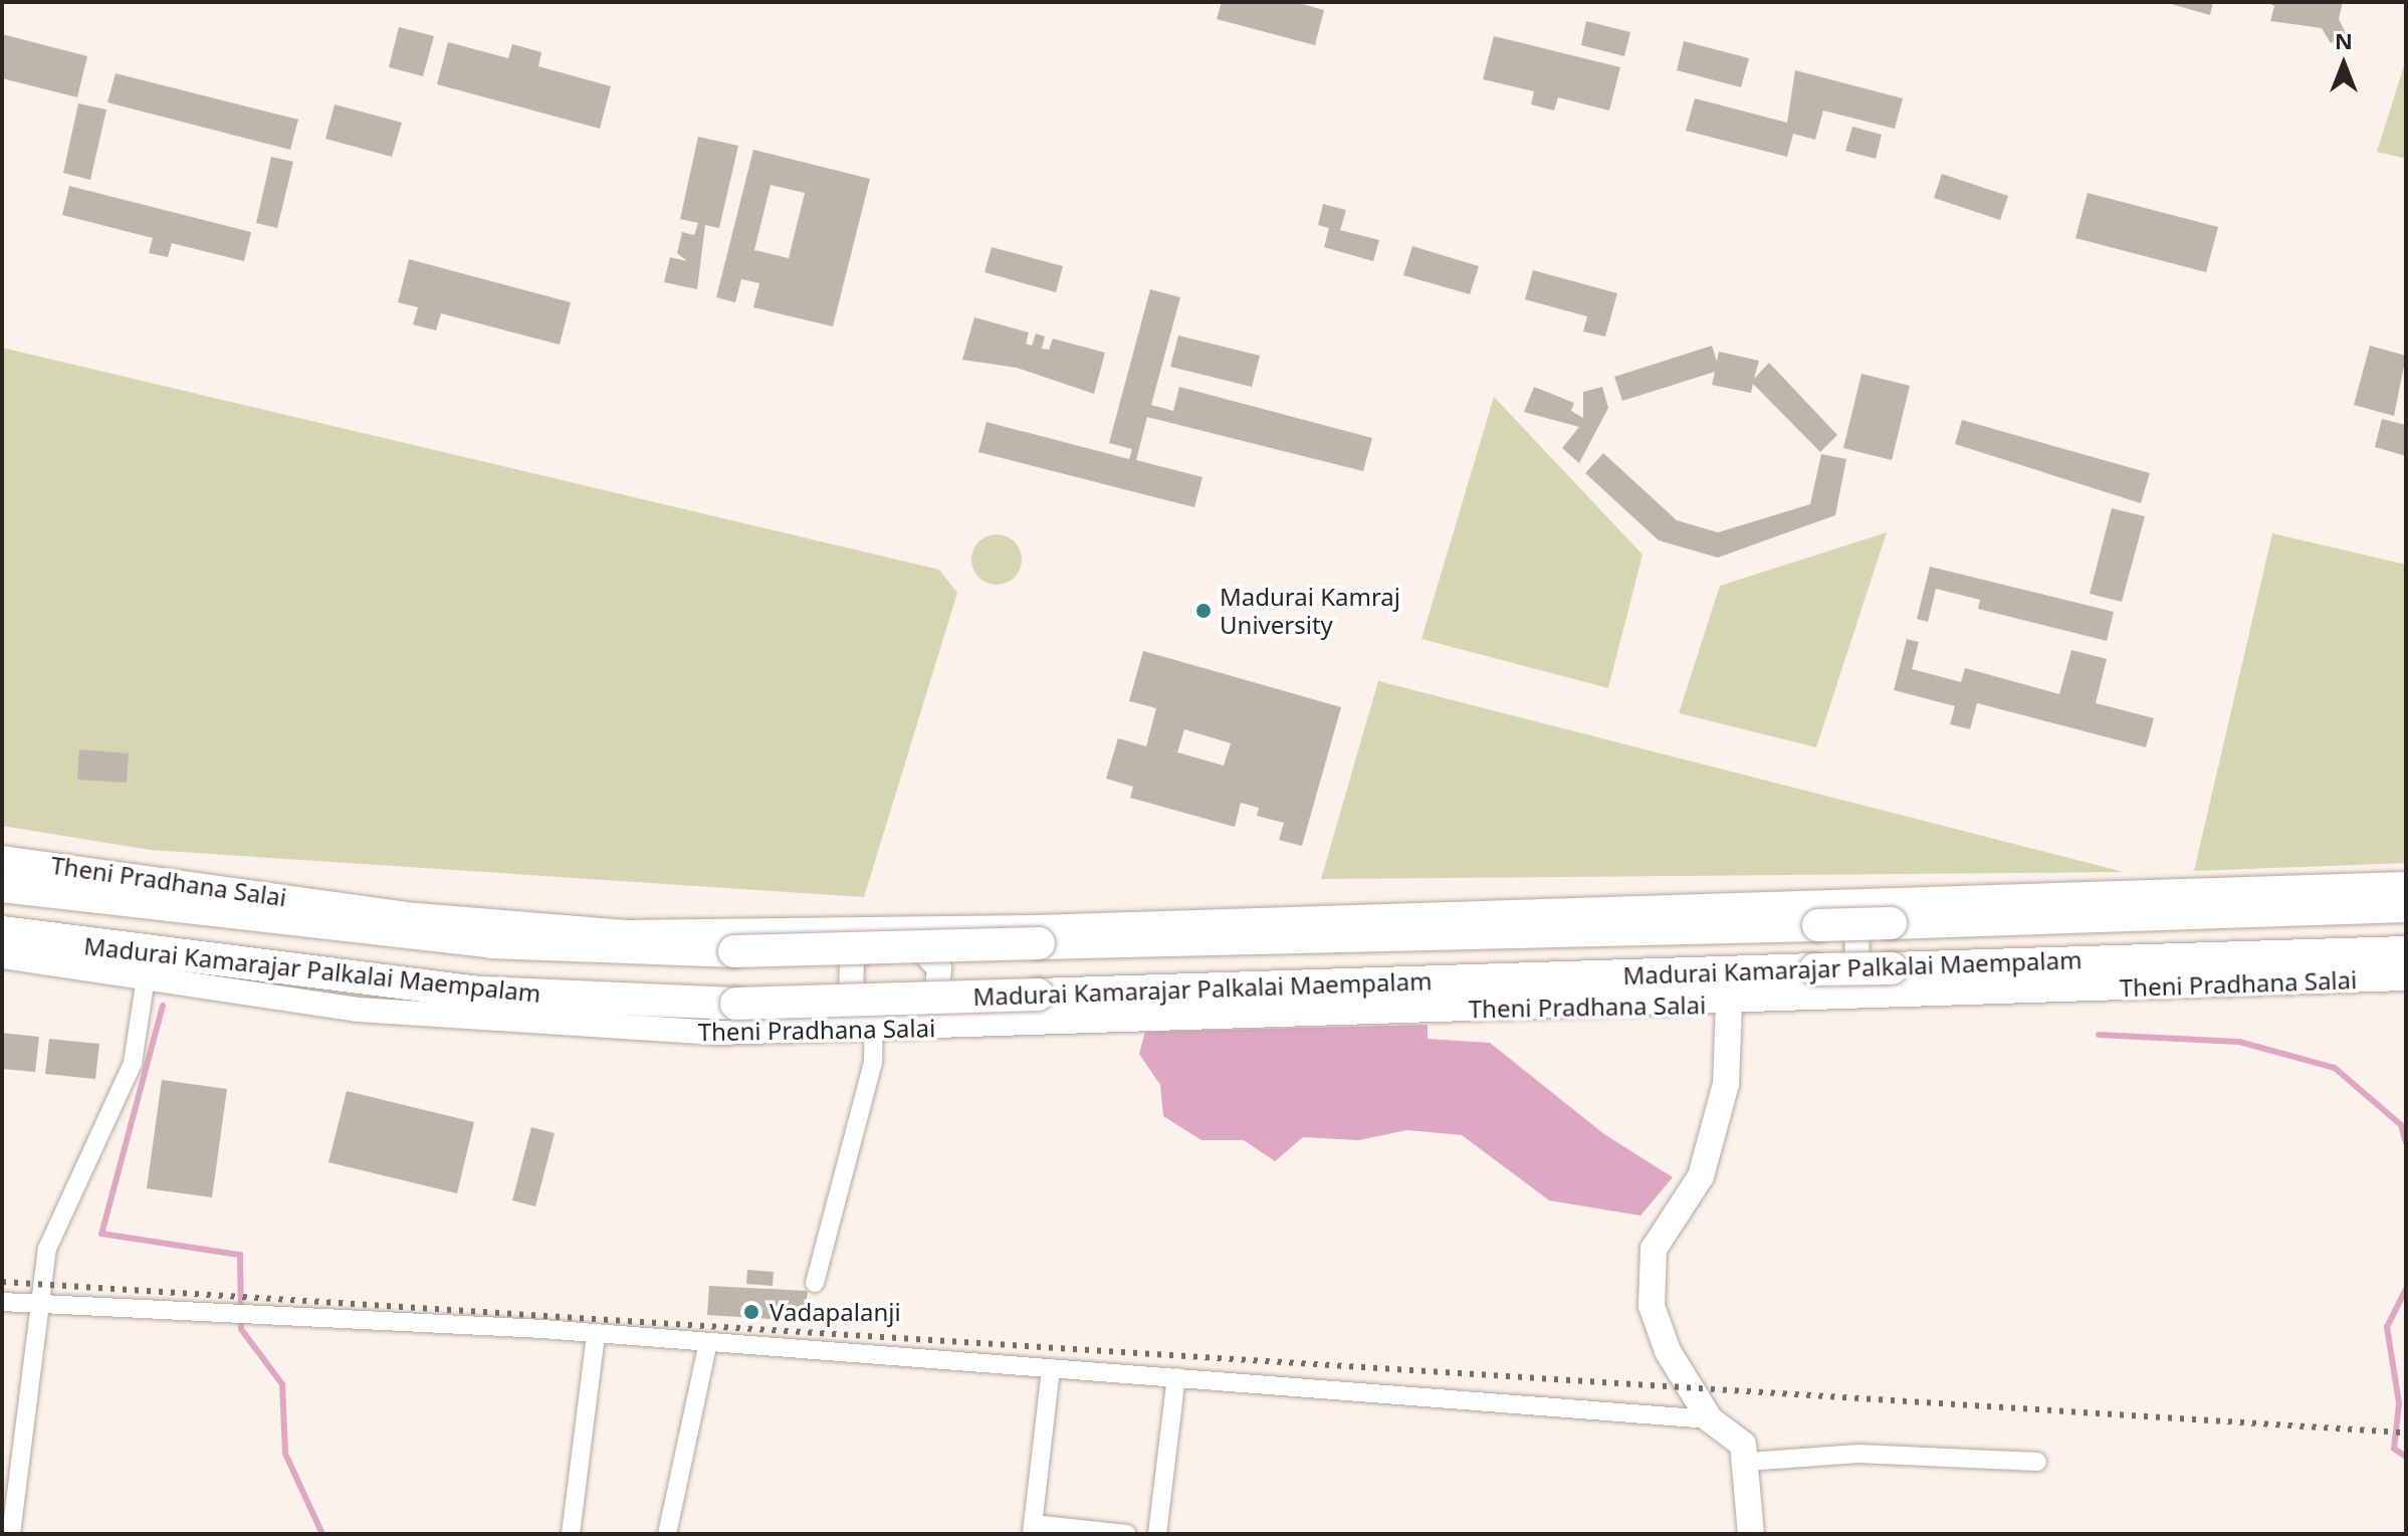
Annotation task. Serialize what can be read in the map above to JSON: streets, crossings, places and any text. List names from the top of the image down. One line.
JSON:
{"streets":{"highway":["Madurai Kamarajar Palkalai Maempalam"],"street":["Theni Pradhana Salai"]},"places":["Madurai Kamraj University","Vadapalanji"],"north":"top"}
